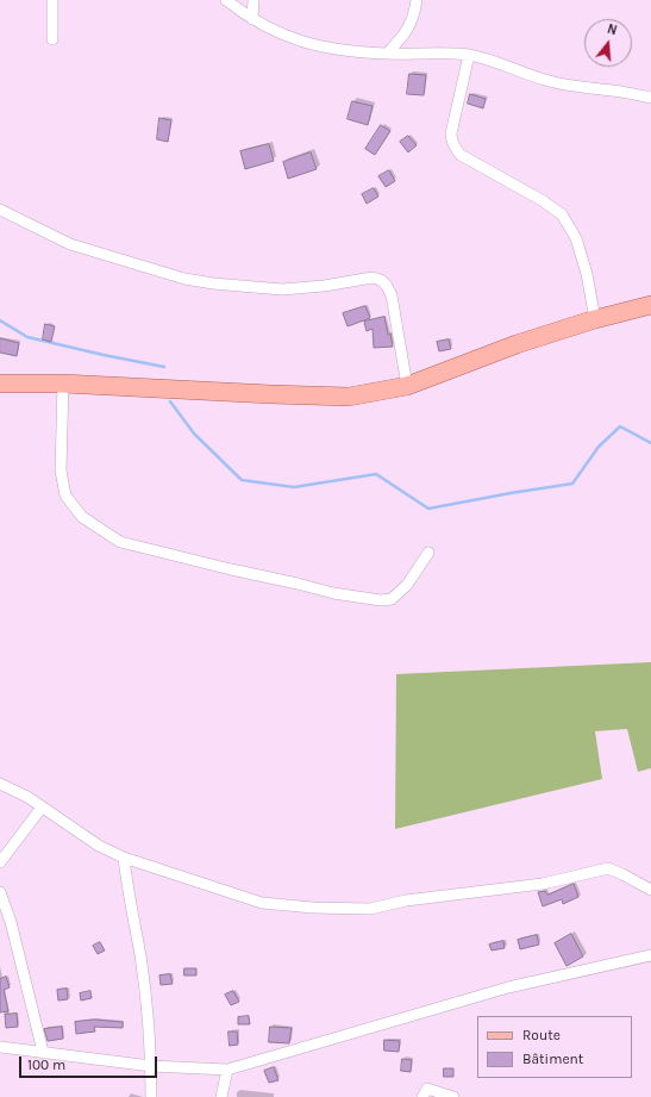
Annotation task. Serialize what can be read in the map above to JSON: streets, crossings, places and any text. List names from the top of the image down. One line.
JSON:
{"legend":["Route","Bâtiment"],"scale_bar":"100 m","north":"top"}
